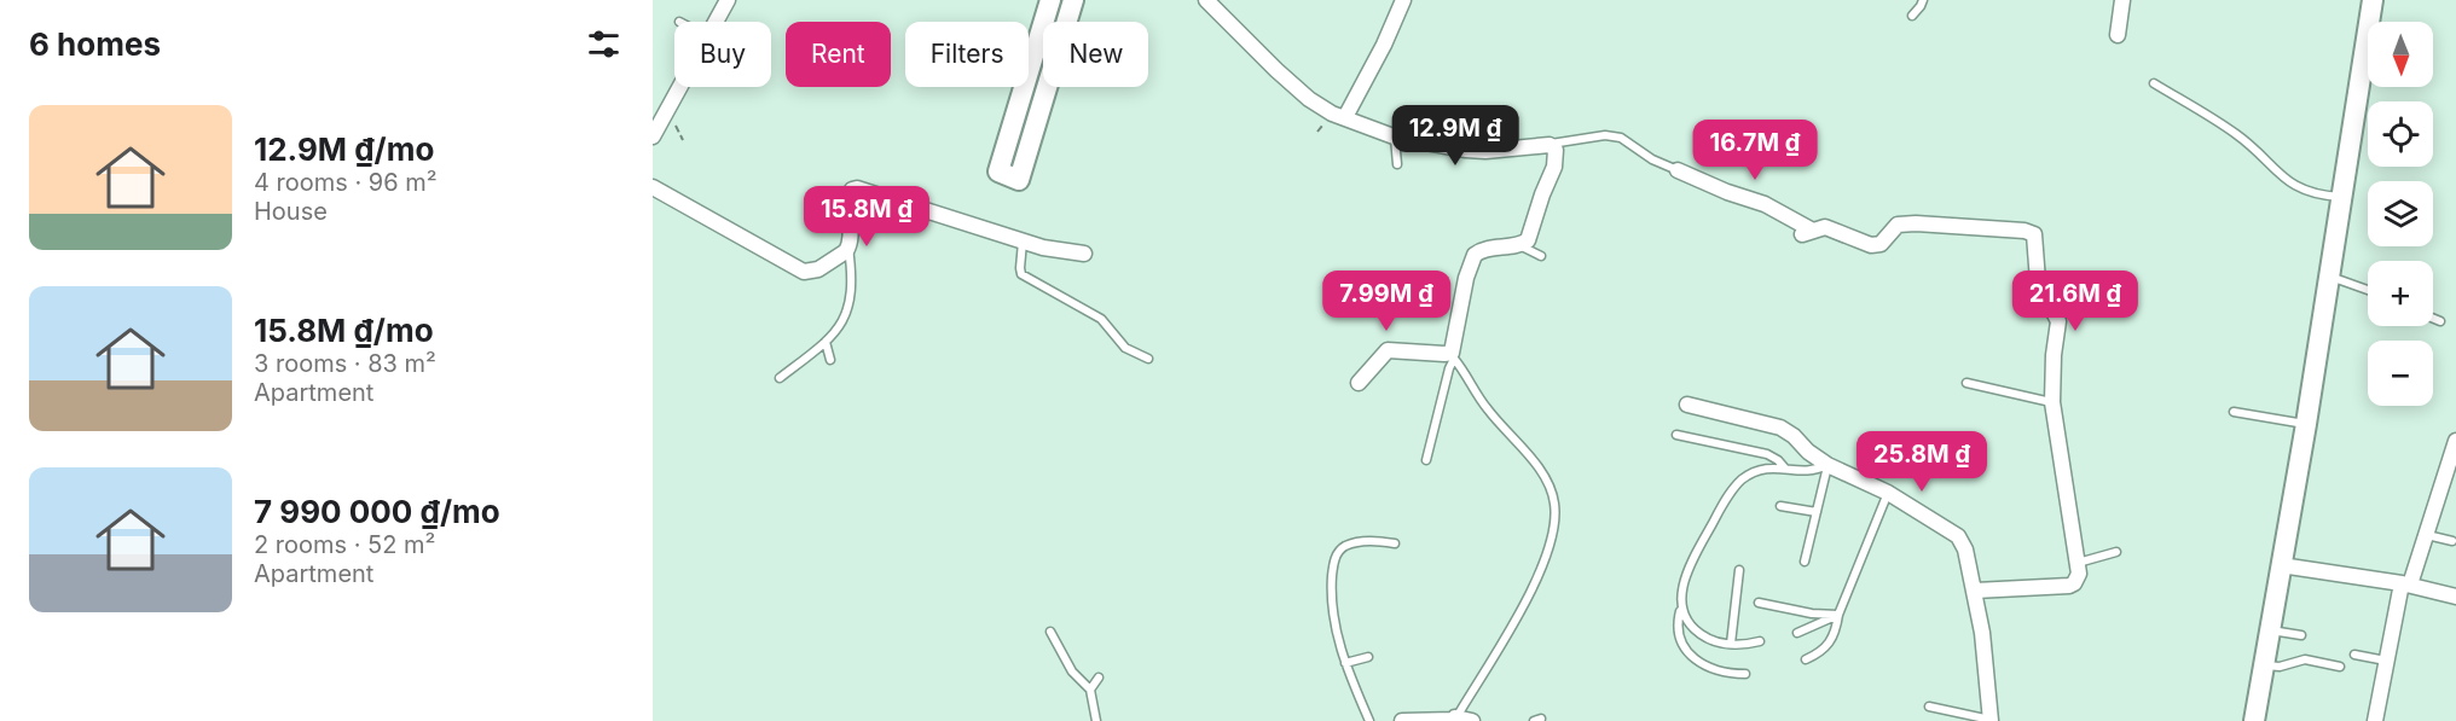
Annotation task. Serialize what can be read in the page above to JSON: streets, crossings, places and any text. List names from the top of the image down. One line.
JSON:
{"north":"bottom","page":{"heading":"6 homes","map_buttons":["+","−"],"chip":["Buy","Rent","Filters","New"],"list":[{"name":"12.9M ₫/mo","note":"4 rooms · 96 m² · House"},{"name":"15.8M ₫/mo","note":"3 rooms · 83 m² · Apartment"},{"name":"7 990 000 ₫/mo","note":"2 rooms · 52 m² · Apartment"}],"price":["12.9M ₫","16.7M ₫","15.8M ₫","7.99M ₫","21.6M ₫","25.8M ₫"]}}
